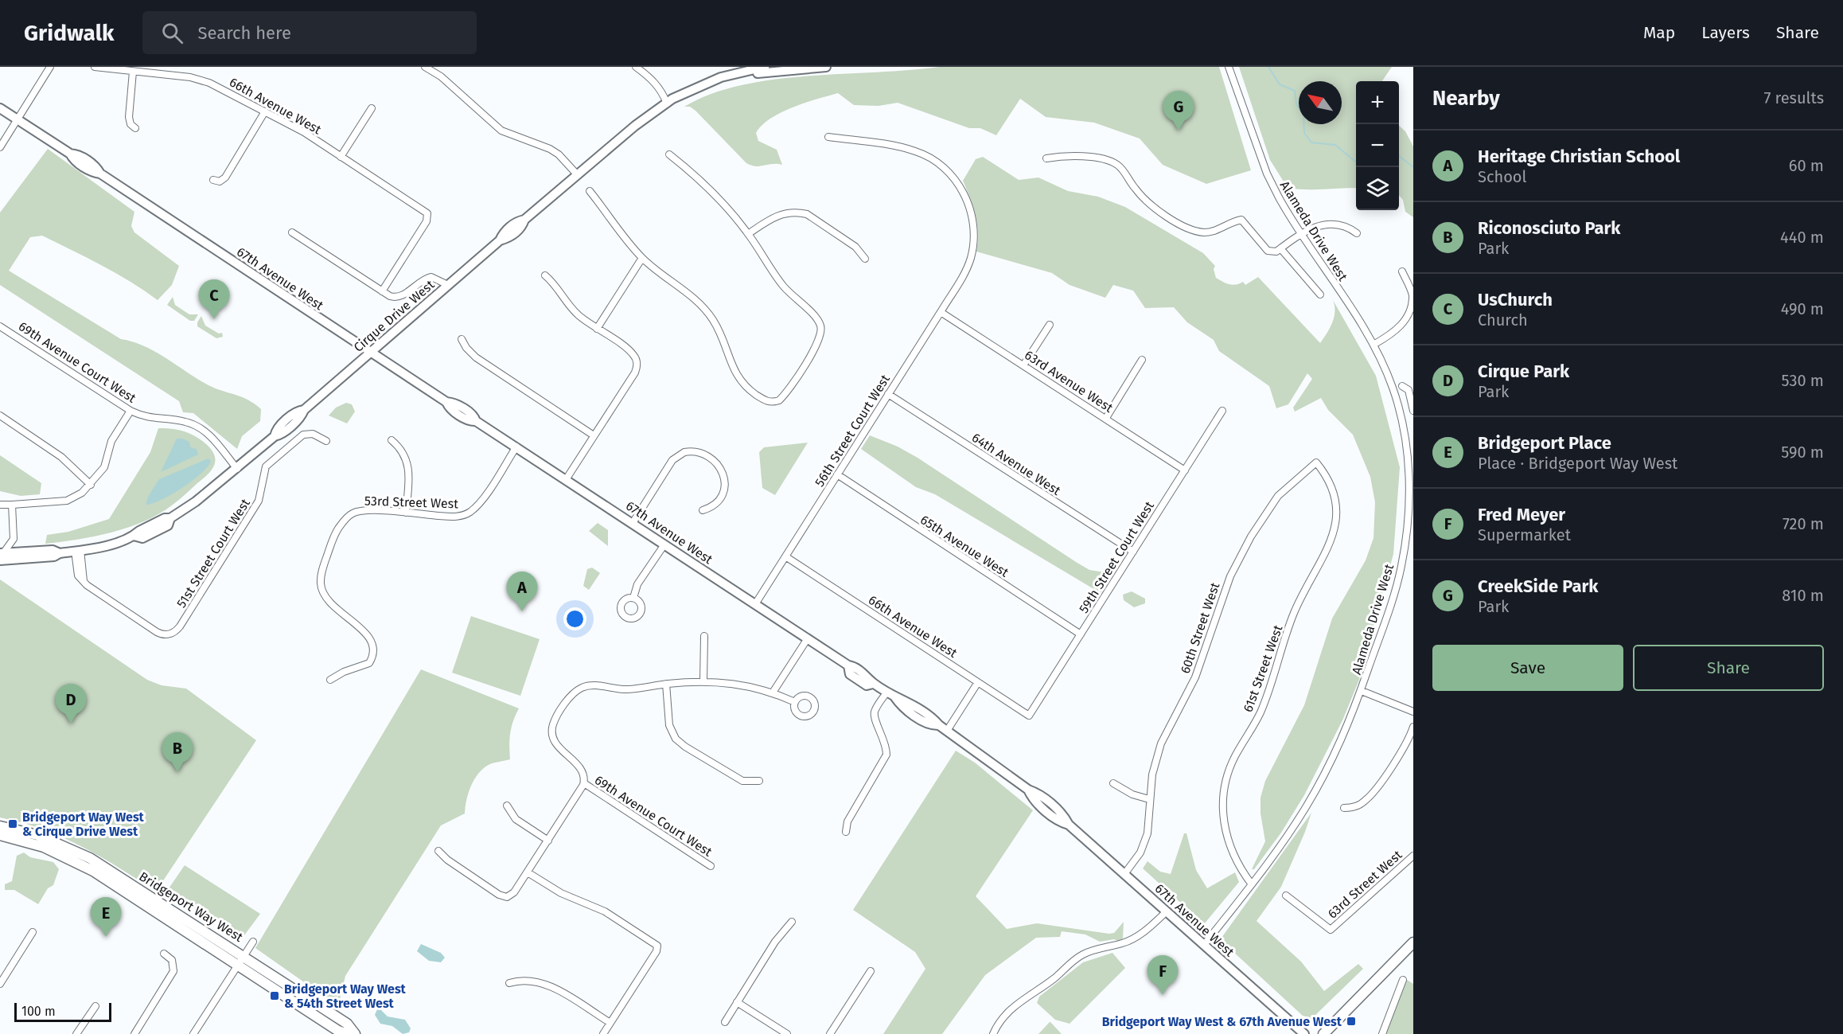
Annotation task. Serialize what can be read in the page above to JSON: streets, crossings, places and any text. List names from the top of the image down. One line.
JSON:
{"streets":{"main road":["Bridgeport Way West"],"street":["66th Avenue West","Alameda Drive West","67th Avenue West","Cirque Drive West","69th Avenue Court West","63rd Avenue West","56th Street Court West","64th Avenue West","53rd Street West","65th Avenue West","51st Street Court West","59th Street Court West","60th Street West","61st Street West","63rd Street West"]},"crossings":[["66th Avenue West","56th Street Court West"],["66th Avenue West","59th Street Court West"],["Alameda Drive West","67th Avenue West"],["Alameda Drive West","61st Street West"],["67th Avenue West","Cirque Drive West"],["67th Avenue West","56th Street Court West"],["67th Avenue West","53rd Street West"],["67th Avenue West","60th Street West"],["Cirque Drive West","69th Avenue Court West"],["Cirque Drive West","51st Street Court West"],["63rd Avenue West","56th Street Court West"],["63rd Avenue West","59th Street Court West"],["56th Street Court West","64th Avenue West"],["56th Street Court West","65th Avenue West"],["64th Avenue West","59th Street Court West"],["65th Avenue West","59th Street Court West"],["60th Street West","61st Street West"]],"places":{"transit":["Bridgeport Way West & Cirque Drive West","Bridgeport Way West & 54th Street West","Bridgeport Way West & 67th Avenue West"]},"scale_bar":"100 m","north":"top left","page":{"header":"Gridwalk","search":"Search here","nav":["Map","Layers","Share"],"heading":["Nearby","7 results"],"map_buttons":["+","−"],"pins":["G","C","A","D","B","E","F"],"list":[{"mark":"A","name":"Heritage Christian School","note":"School","value":"60 m"},{"mark":"B","name":"Riconosciuto Park","note":"Park","value":"440 m"},{"mark":"C","name":"UsChurch","note":"Church","value":"490 m"},{"mark":"D","name":"Cirque Park","note":"Park","value":"530 m"},{"mark":"E","name":"Bridgeport Place","note":"Place · Bridgeport Way West","value":"590 m"},{"mark":"F","name":"Fred Meyer","note":"Supermarket","value":"720 m"},{"mark":"G","name":"CreekSide Park","note":"Park","value":"810 m"}],"buttons":["Save","Share"],"scale":"100 m"}}
